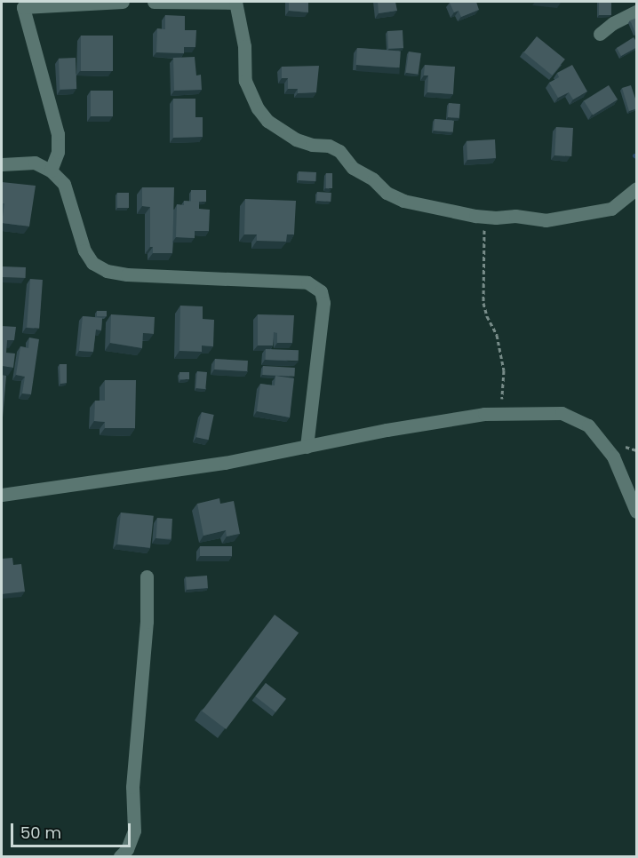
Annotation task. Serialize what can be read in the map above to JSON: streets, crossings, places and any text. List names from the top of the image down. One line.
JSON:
{"scale_bar":"50 m"}
